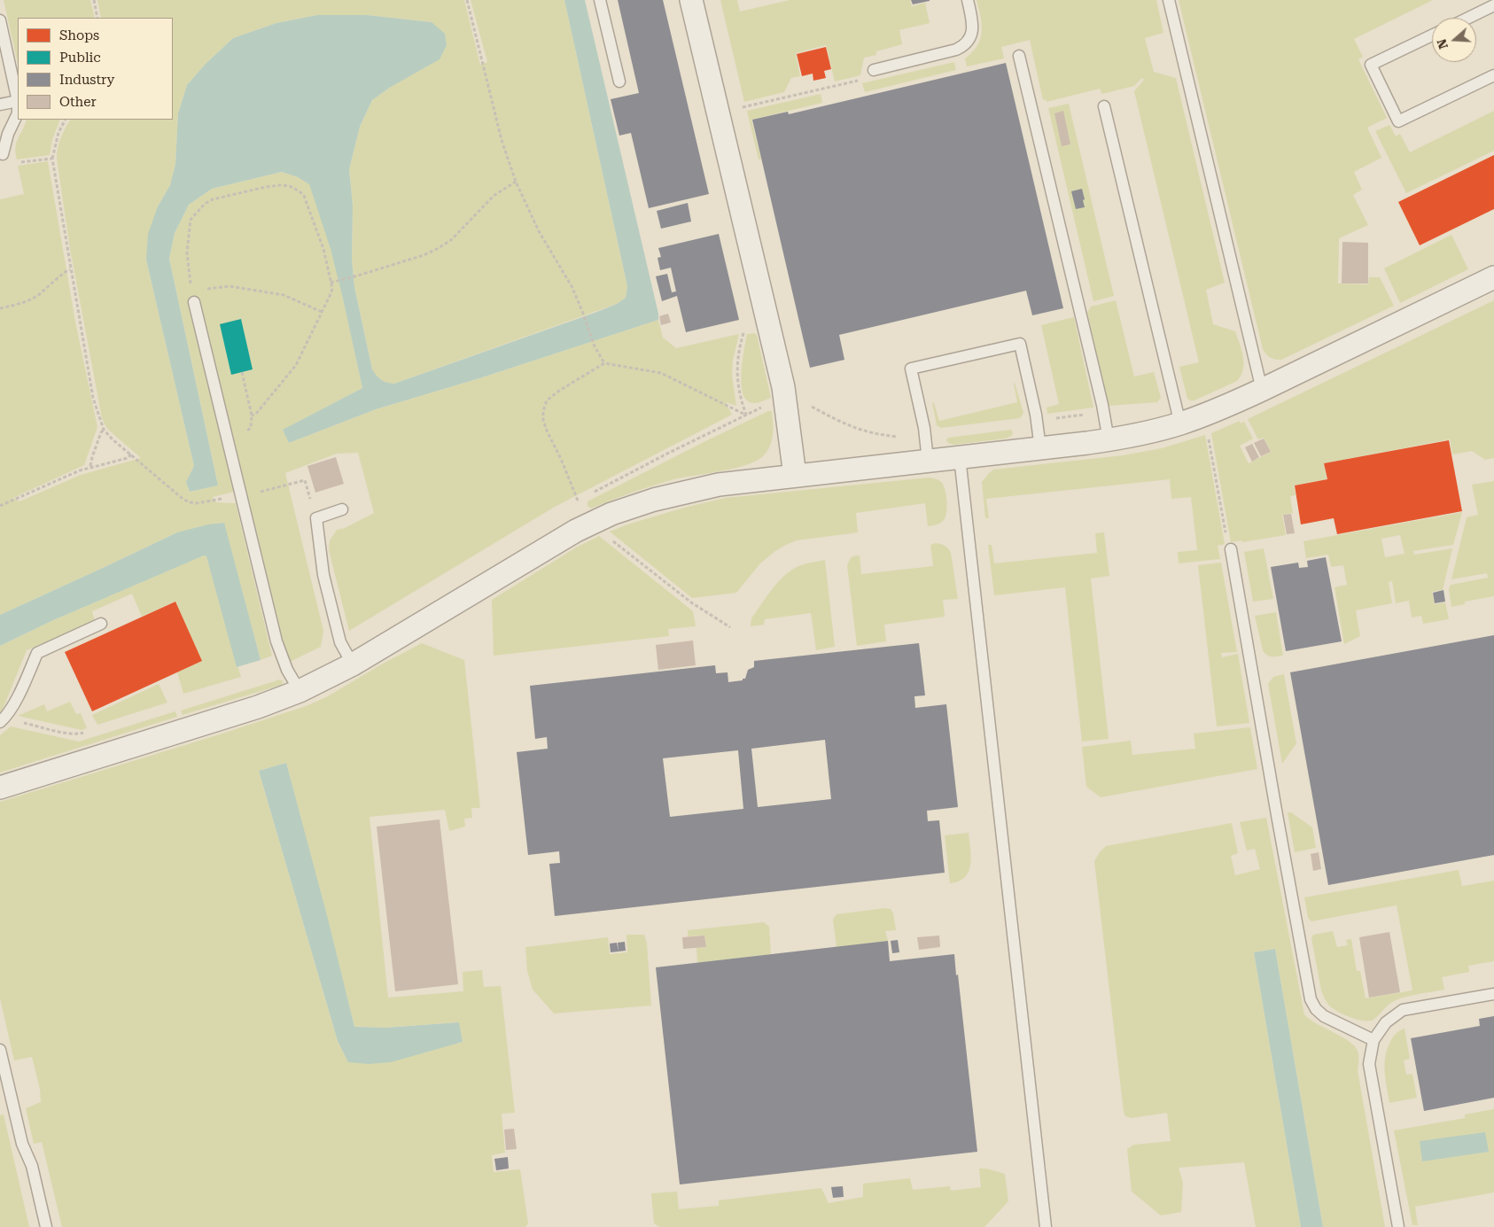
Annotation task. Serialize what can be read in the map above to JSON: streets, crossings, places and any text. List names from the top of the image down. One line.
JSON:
{"legend":["Shops","Public","Industry","Other"],"north":"left"}
